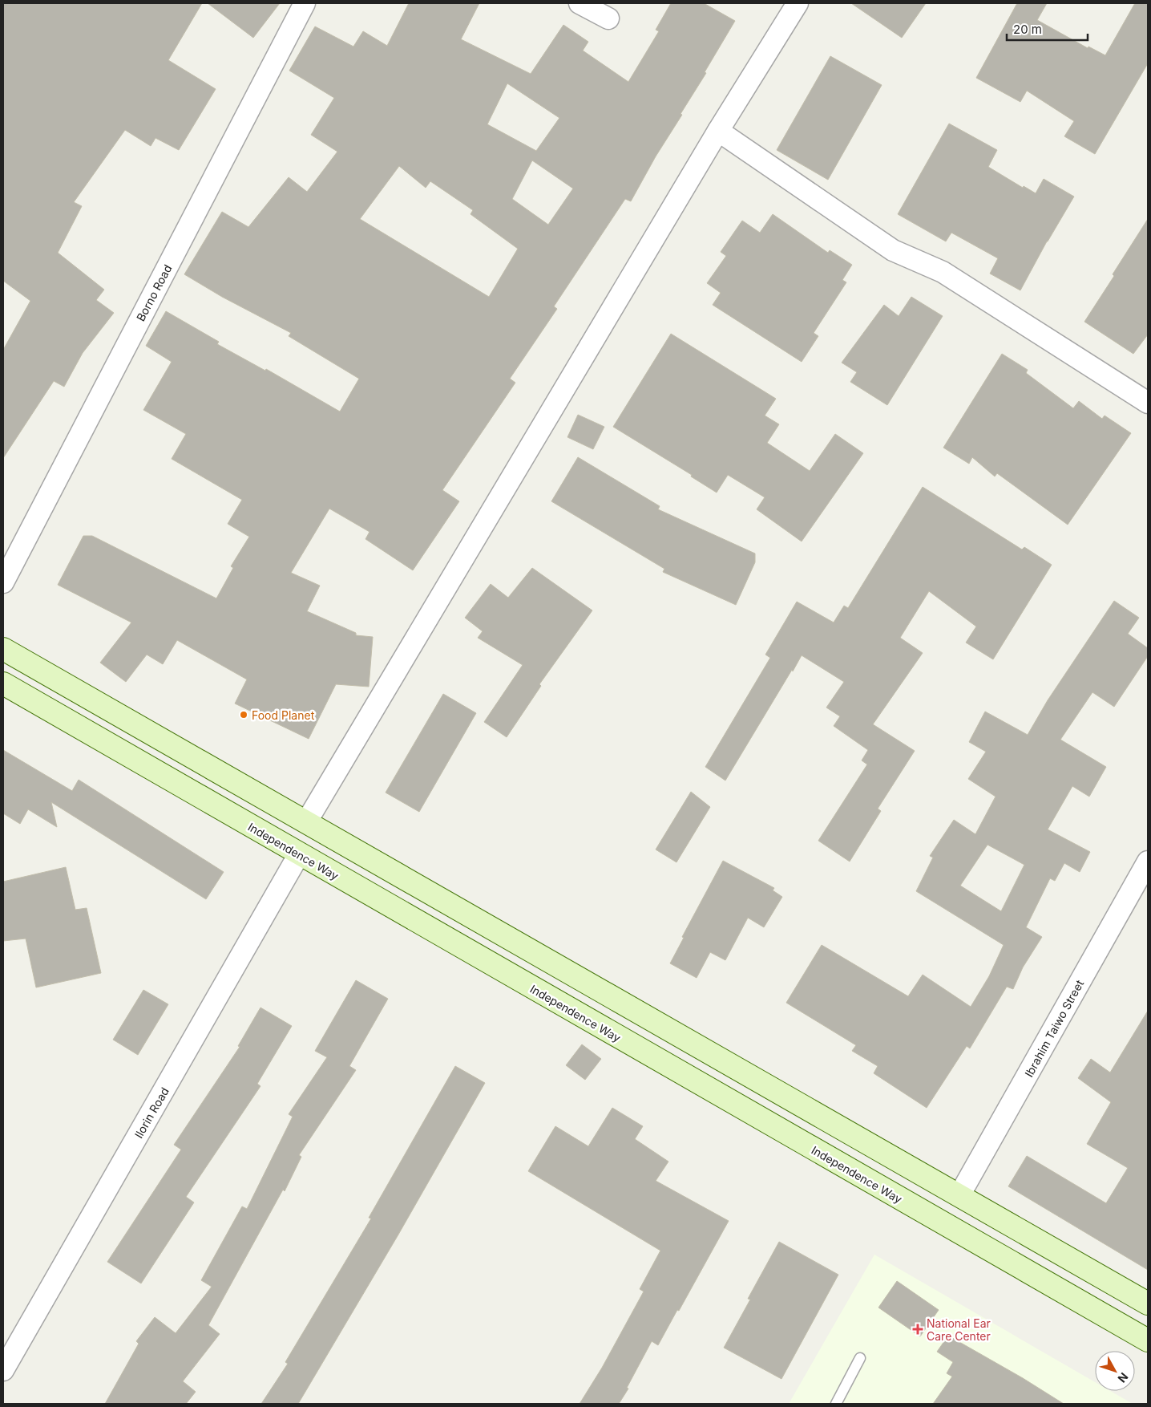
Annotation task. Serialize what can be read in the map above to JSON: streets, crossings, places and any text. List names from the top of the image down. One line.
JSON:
{"streets":{"main road":["Independence Way"],"street":["Borno Road","Ibrahim Taiwo Street","Ilorin Road"]},"crossings":[["Independence Way","Ilorin Road"]],"places":{"other":["Food Planet"],"health":["National Ear Care Center"]},"scale_bar":"20 m","north":"bottom right"}
